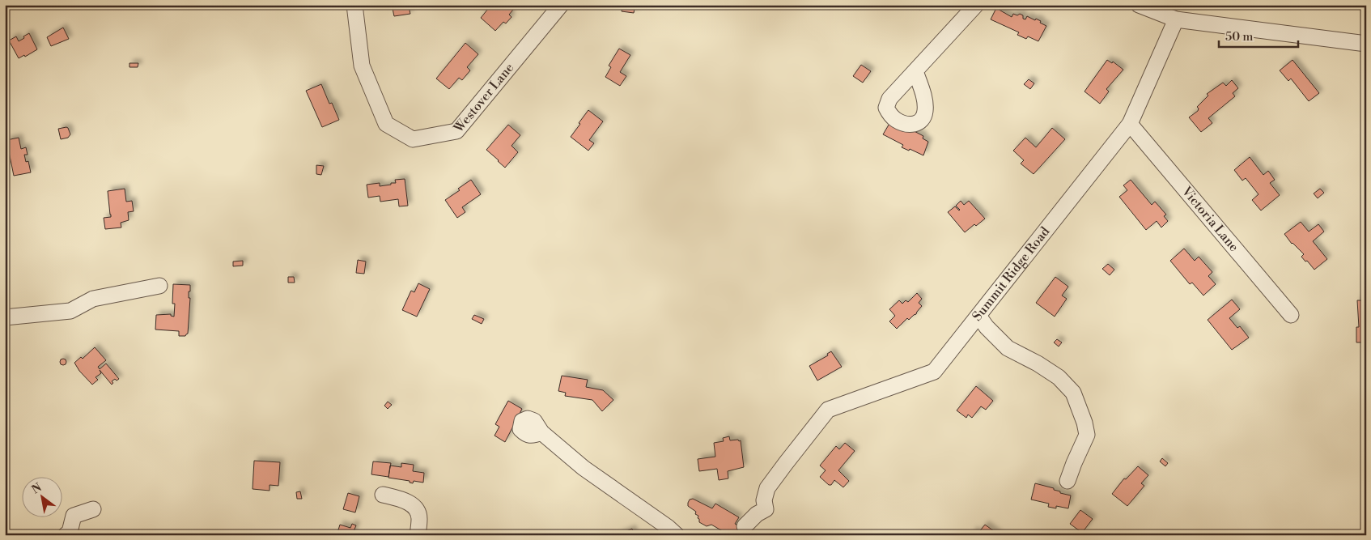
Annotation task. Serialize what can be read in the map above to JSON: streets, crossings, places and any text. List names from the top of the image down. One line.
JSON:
{"streets":{"street":["Westover Lane","Victoria Lane","Summit Ridge Road"]},"crossings":[["Victoria Lane","Summit Ridge Road"]],"scale_bar":"50 m","north":"top left"}
